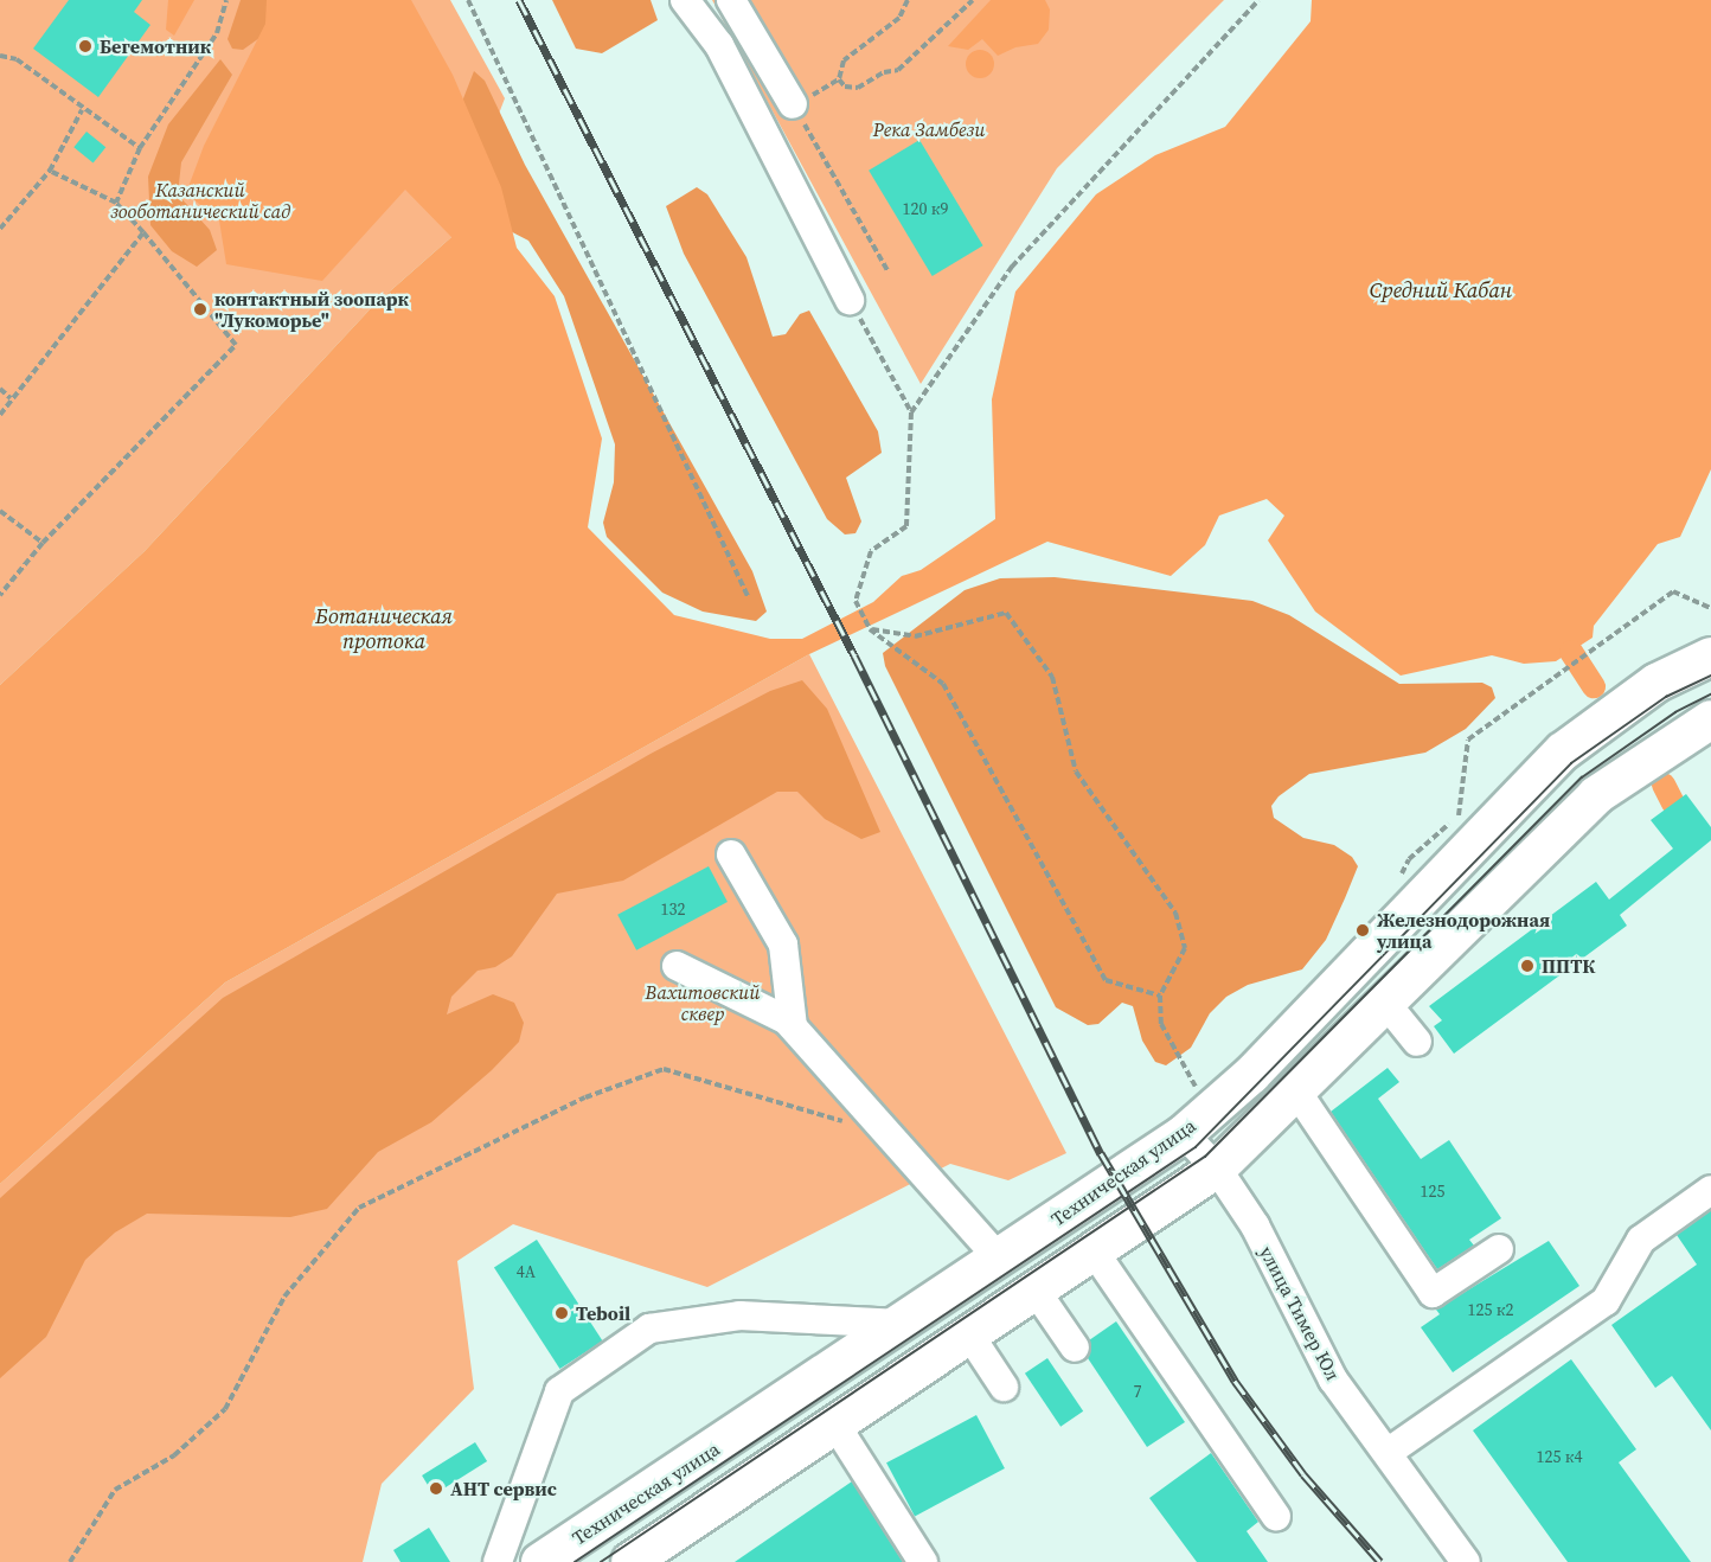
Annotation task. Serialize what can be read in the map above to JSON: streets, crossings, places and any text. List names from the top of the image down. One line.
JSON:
{"streets":{"main road":["Техническая улица"],"street":["улица Тимер Юл"]},"crossings":[["Техническая улица","улица Тимер Юл"]],"water":["Средний Кабан","Ботаническая протока"],"parks":["Река Замбези","Казанский зооботанический сад","Вахитовский сквер"],"places":["Бегемотник","контактный зоопарк \"Лукоморье\"","Железнодорожная улица","ППТК","Teboil","АНТ сервис"],"house_numbers":["120 к9","132","125","4А","125 к2","7","125 к4"]}
